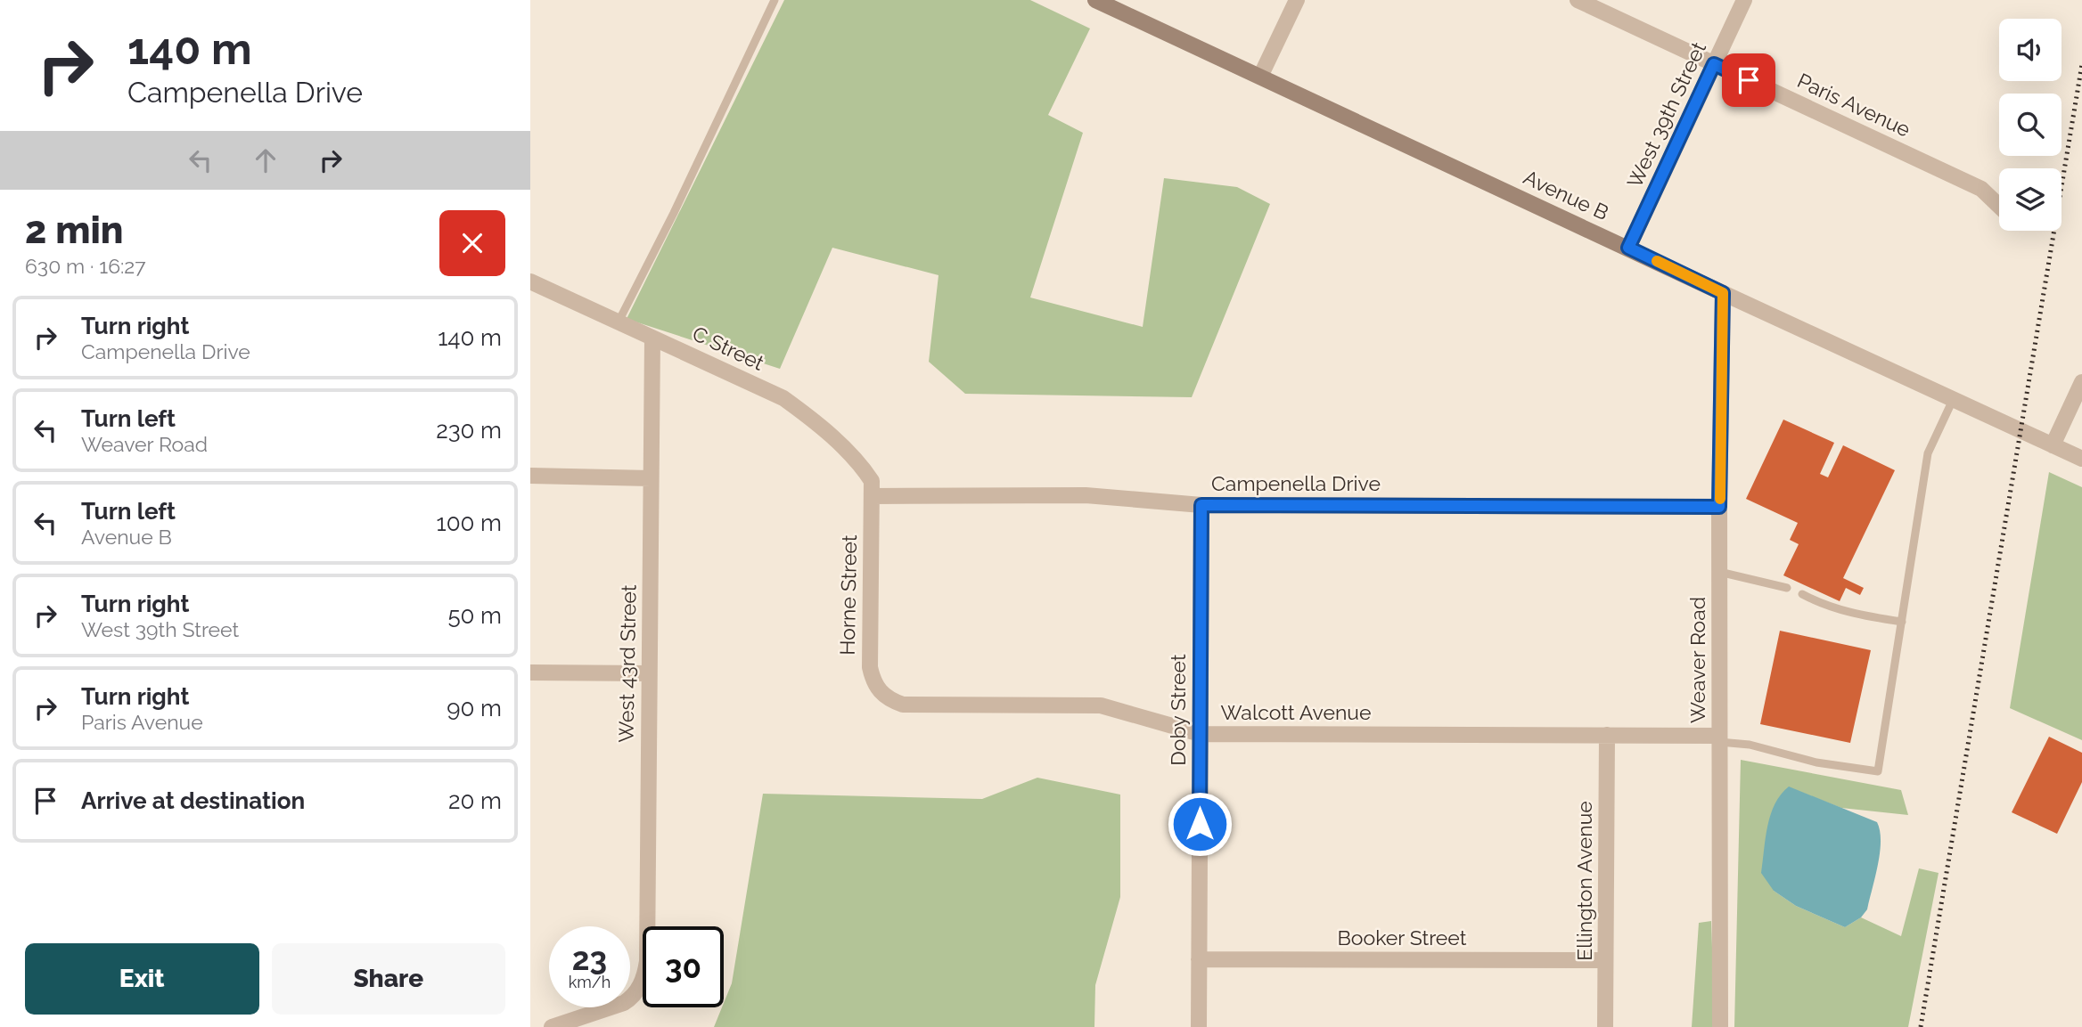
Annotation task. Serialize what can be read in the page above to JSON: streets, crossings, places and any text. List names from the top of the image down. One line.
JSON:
{"streets":{"main road":["Avenue B"],"street":["Paris Avenue","West 39th Street","C Street","Campenella Drive","Horne Street","Weaver Road","West 43rd Street","Doby Street","Walcott Avenue","Ellington Avenue","Booker Street"]},"crossings":[["Paris Avenue","West 39th Street"],["West 39th Street","Avenue B"],["Avenue B","Weaver Road"],["C Street","Campenella Drive"],["C Street","Horne Street"],["C Street","West 43rd Street"],["Campenella Drive","Horne Street"],["Campenella Drive","Weaver Road"],["Campenella Drive","Doby Street"],["Horne Street","Walcott Avenue"],["Weaver Road","Walcott Avenue"],["Doby Street","Walcott Avenue"],["Doby Street","Booker Street"],["Walcott Avenue","Ellington Avenue"],["Ellington Avenue","Booker Street"]],"page":{"turn":["140 m","Campenella Drive"],"heading":["2 min","630 m · 16:27"],"list":[{"name":"Turn right","note":"Campenella Drive","value":"140 m"},{"name":"Turn left","note":"Weaver Road","value":"230 m"},{"name":"Turn left","note":"Avenue B","value":"100 m"},{"name":"Turn right","note":"West 39th Street","value":"50 m"},{"name":"Turn right","note":"Paris Avenue","value":"90 m"},{"name":"Arrive at destination","value":"20 m"}],"speed":"23 km/h","limit":"30","buttons":["Exit","Share"]}}
